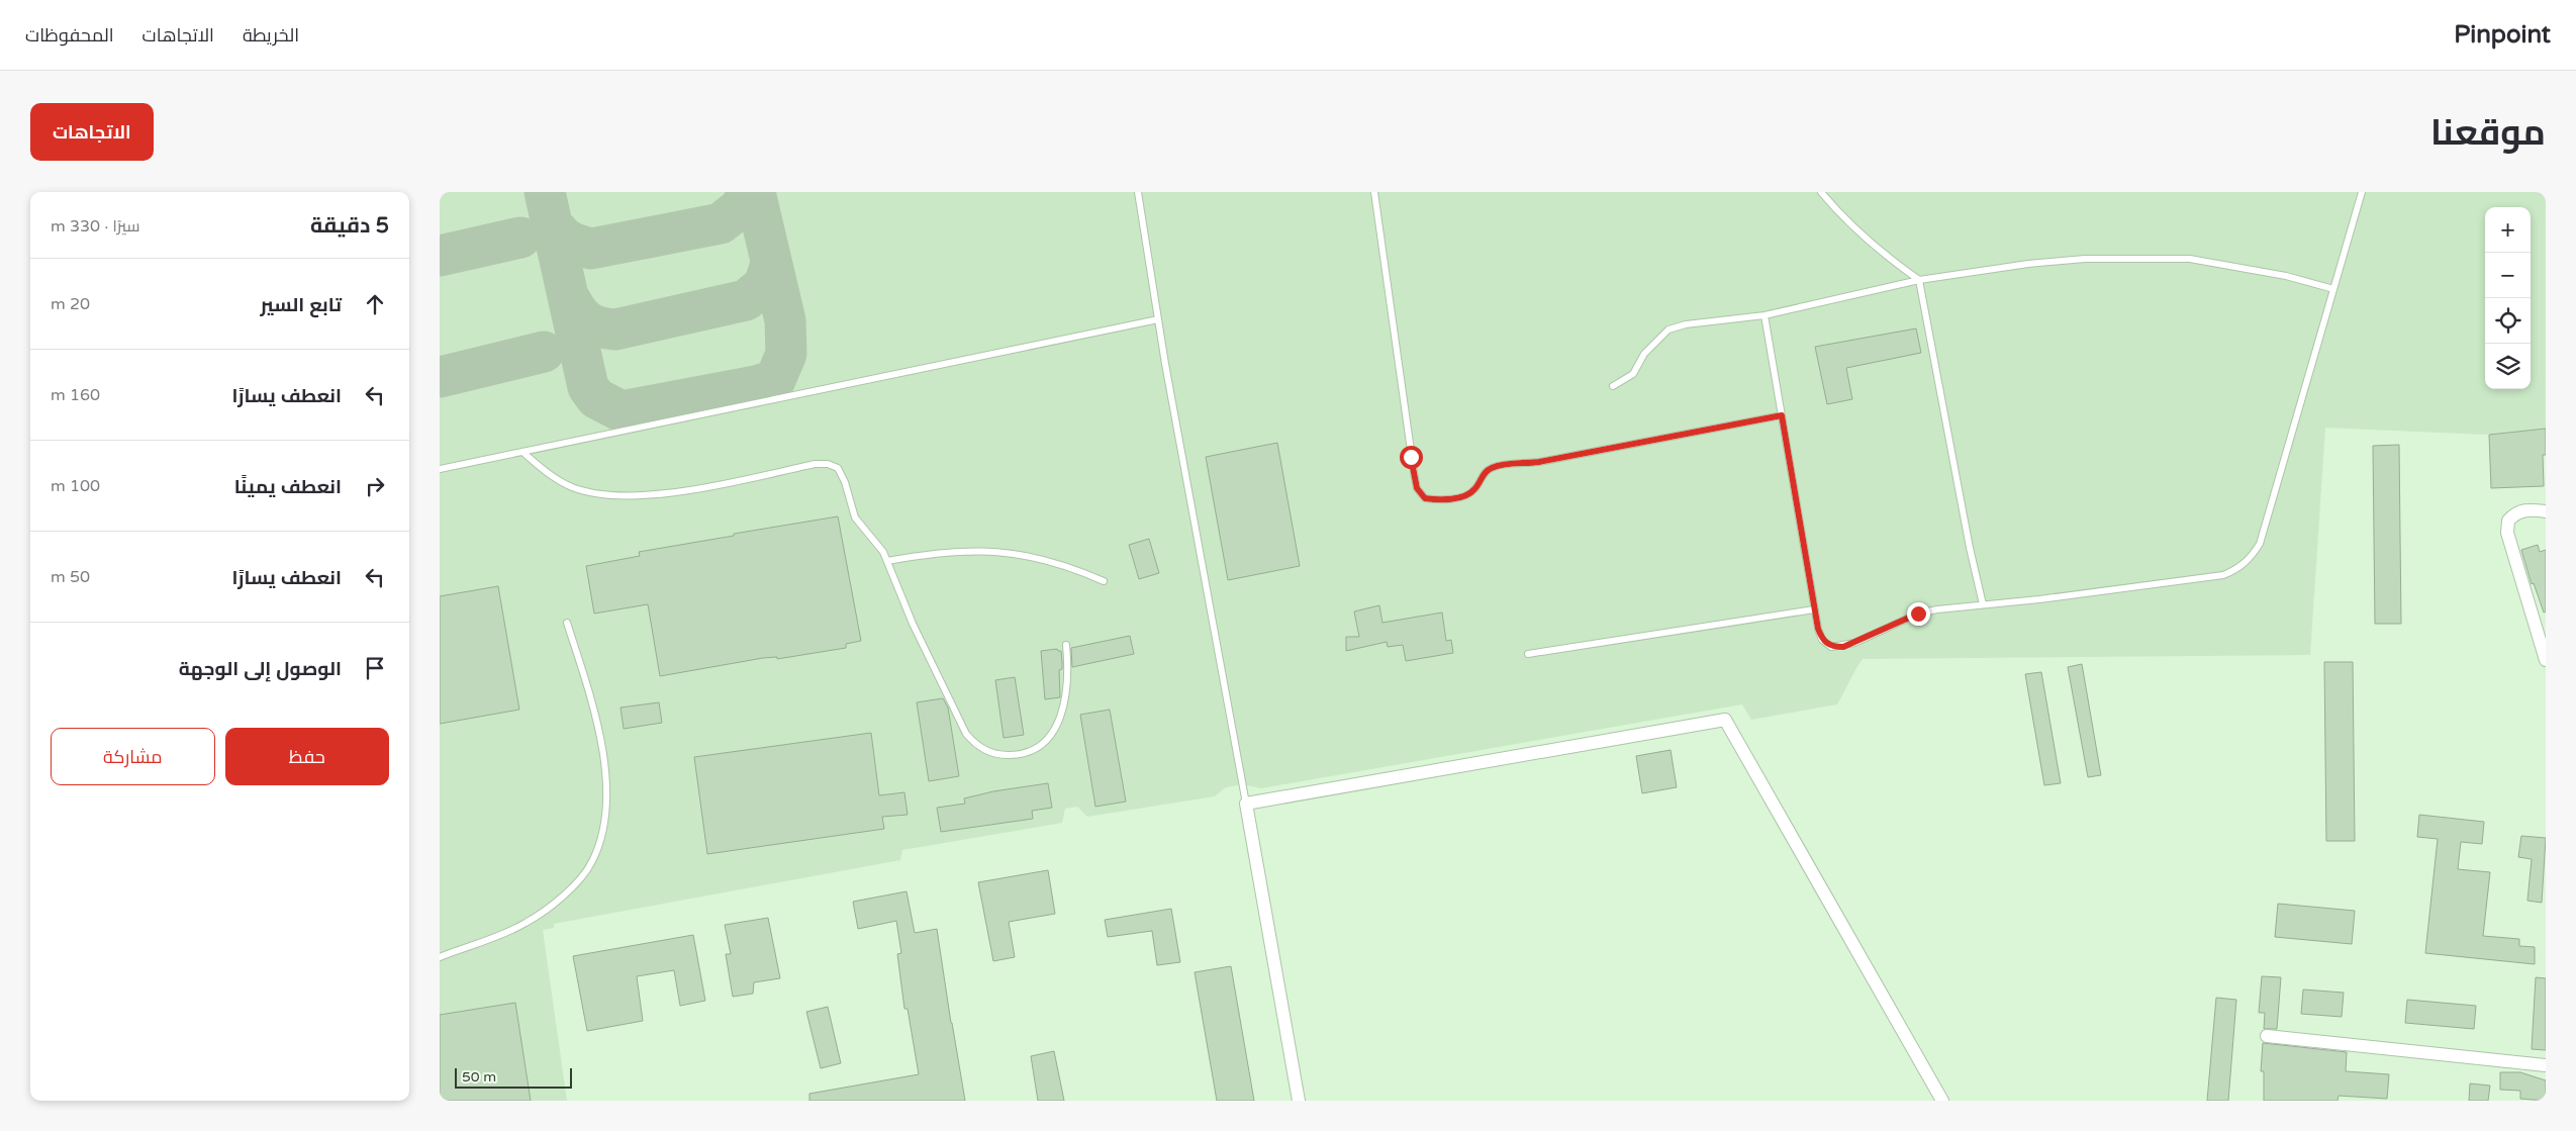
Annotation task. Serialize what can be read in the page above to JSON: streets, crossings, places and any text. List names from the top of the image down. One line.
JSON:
{"scale_bar":"50 m","page":{"header":"Pinpoint","nav":["الخريطة","الاتجاهات","المحفوظات"],"title":"موقعنا","buttons":["الاتجاهات",["حفظ","مشاركة"]],"heading":["5 دقيقة","سيرًا · 330 m"],"map_buttons":["+","−"],"list":[["تابع السير","20 m"],["انعطف يسارًا","160 m"],["انعطف يمينًا","100 m"],["انعطف يسارًا","50 m"],"الوصول إلى الوجهة"],"scale":"50 m"}}
